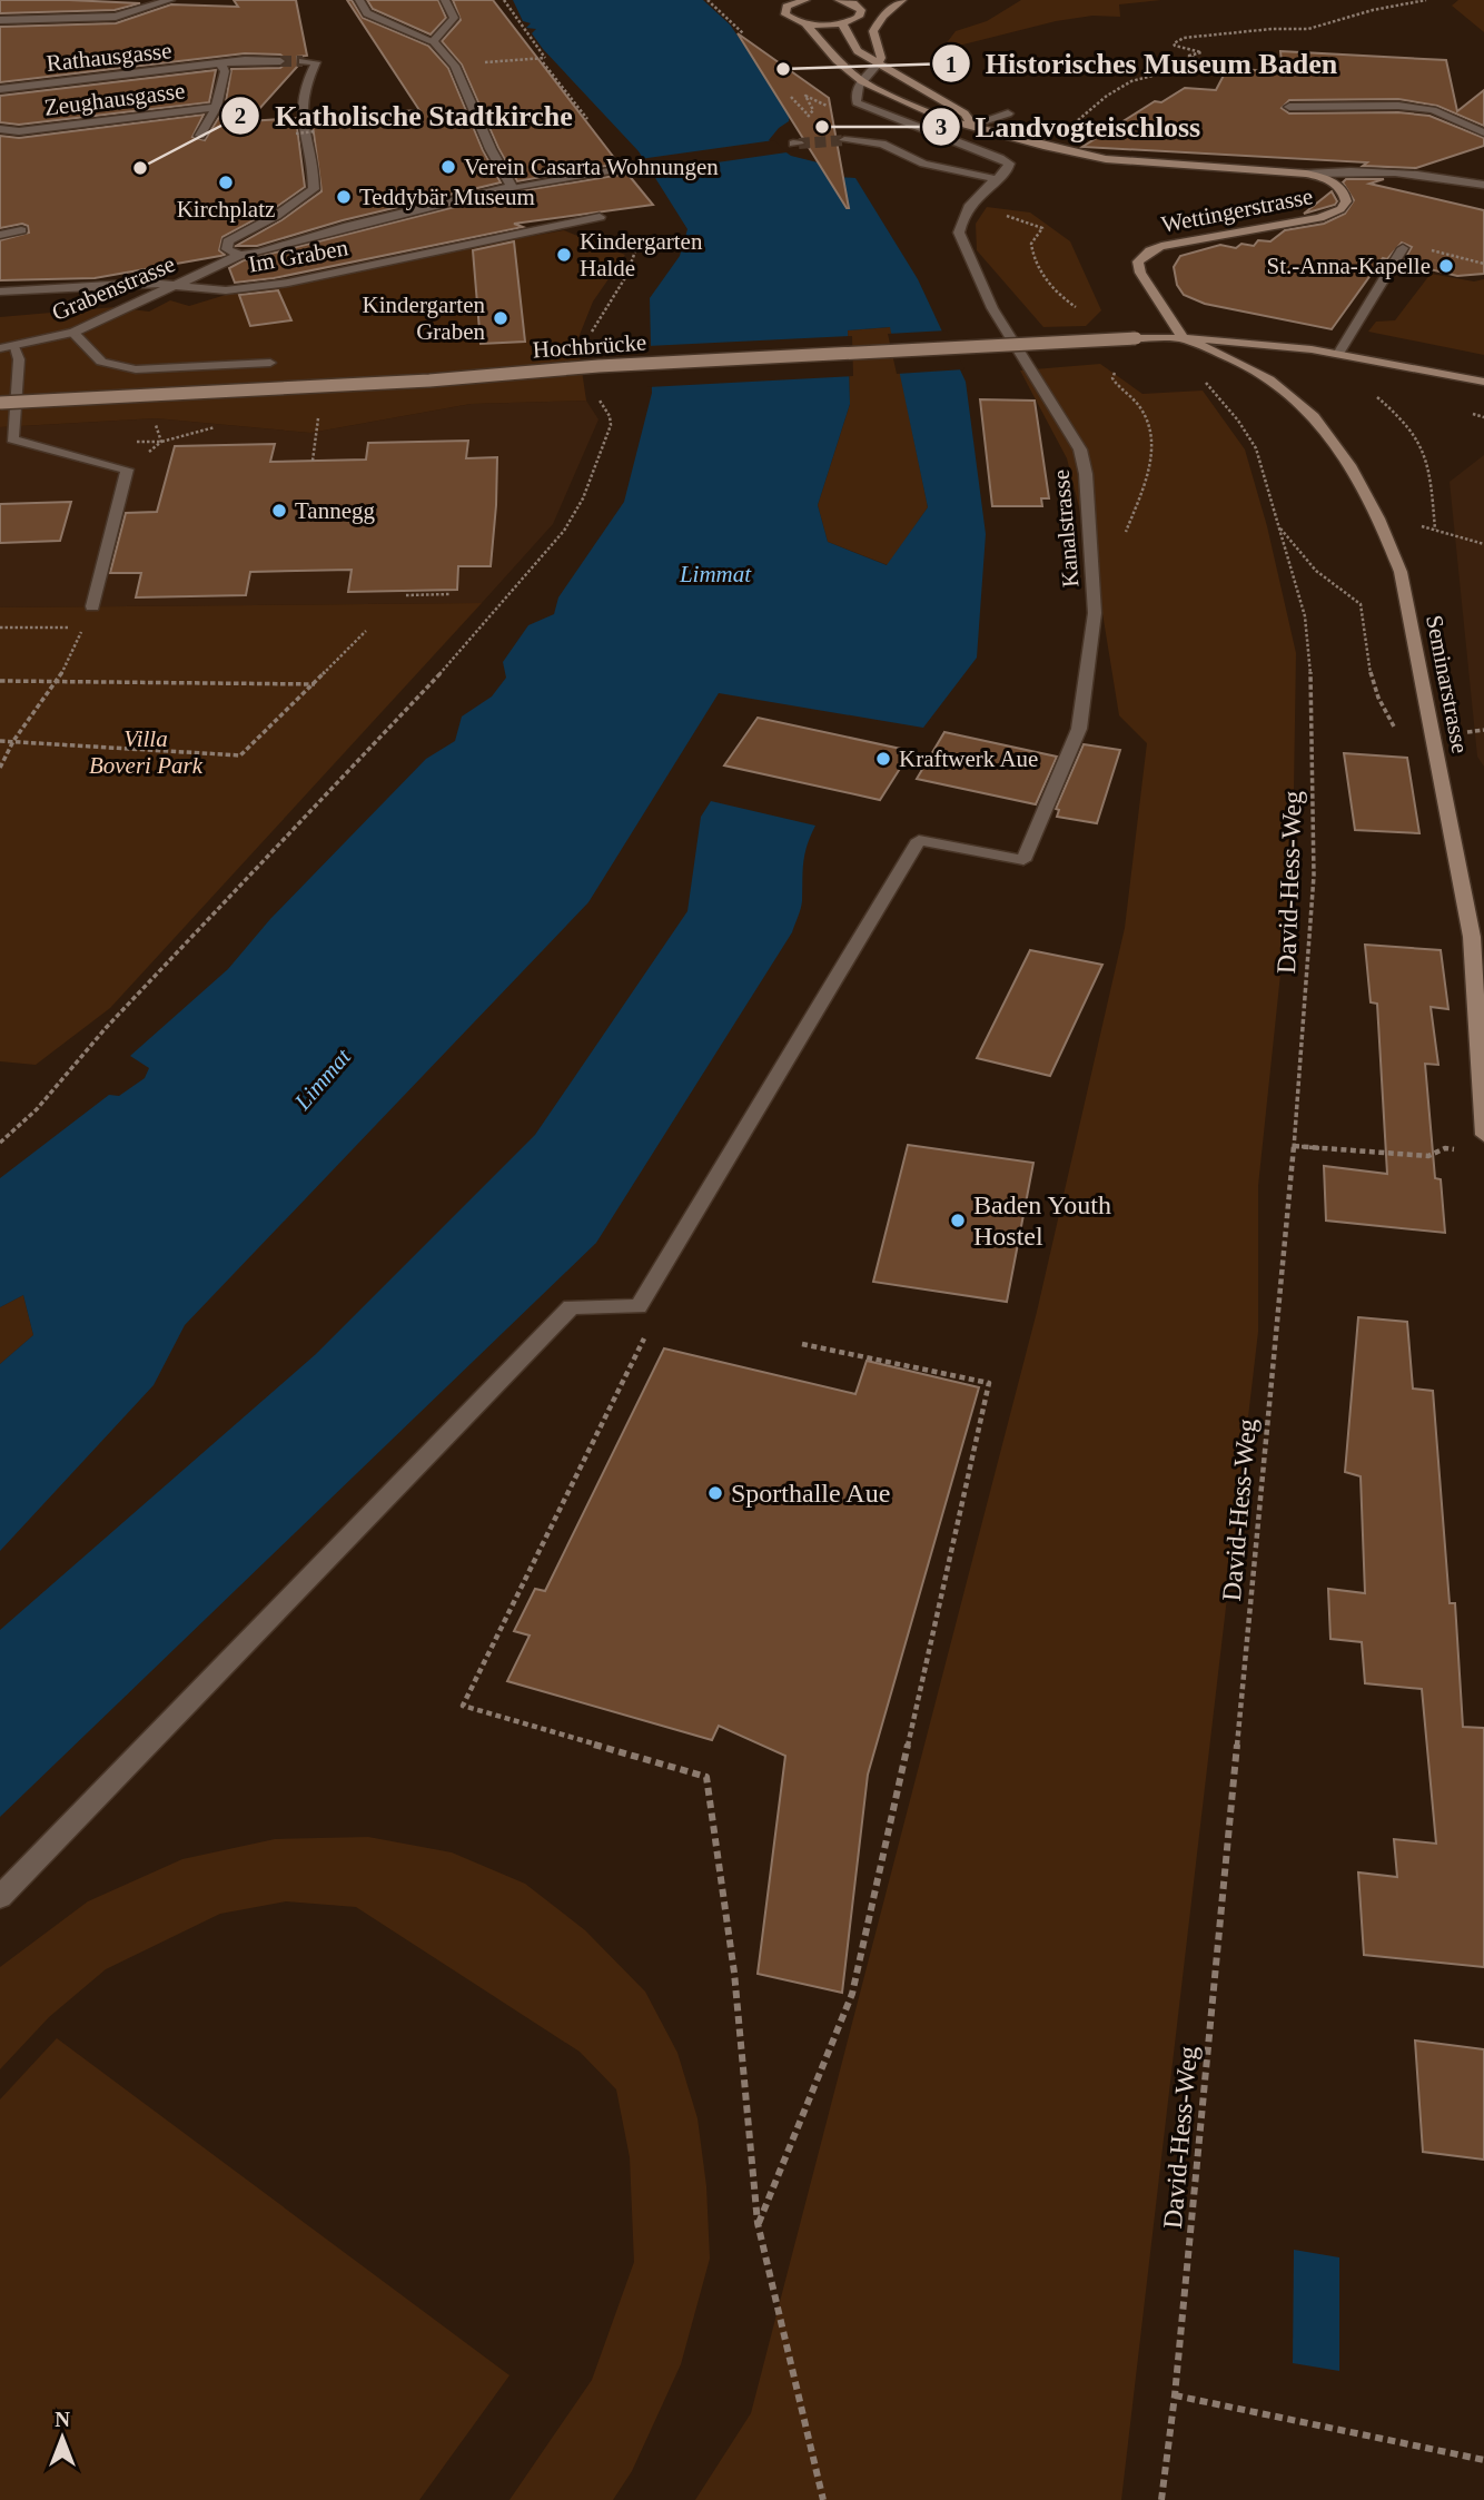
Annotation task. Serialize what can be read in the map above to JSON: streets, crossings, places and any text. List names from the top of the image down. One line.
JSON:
{"streets":{"main road":["Wettingerstrasse","Hochbrücke","Seminarstrasse"],"street":["Rathausgasse","Zeughausgasse","Im Graben","Grabenstrasse","Kanalstrasse"],"path":["David-Hess-Weg"]},"crossings":[["Wettingerstrasse","Hochbrücke"],["Wettingerstrasse","Seminarstrasse"],["Im Graben","Grabenstrasse"],["Hochbrücke","Seminarstrasse"]],"water":["Limmat"],"parks":["Villa Boveri Park"],"places":["Historisches Museum Baden","Landvogteischloss","Verein Casarta Wohnungen","Katholische Stadtkirche","Kirchplatz","Teddybär Museum","Kindergarten Halde","St.-Anna-Kapelle","Kindergarten Graben","Tannegg","Kraftwerk Aue","Baden Youth Hostel","Sporthalle Aue"],"north":"top"}
